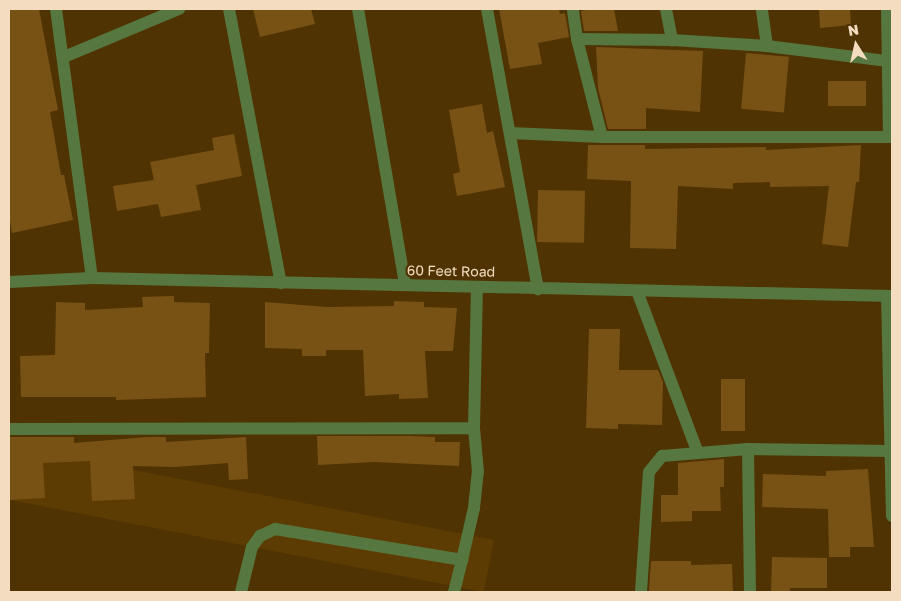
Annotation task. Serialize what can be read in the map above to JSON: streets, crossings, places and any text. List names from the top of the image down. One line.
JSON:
{"streets":{"street":["60 Feet Road"]},"north":"top"}
